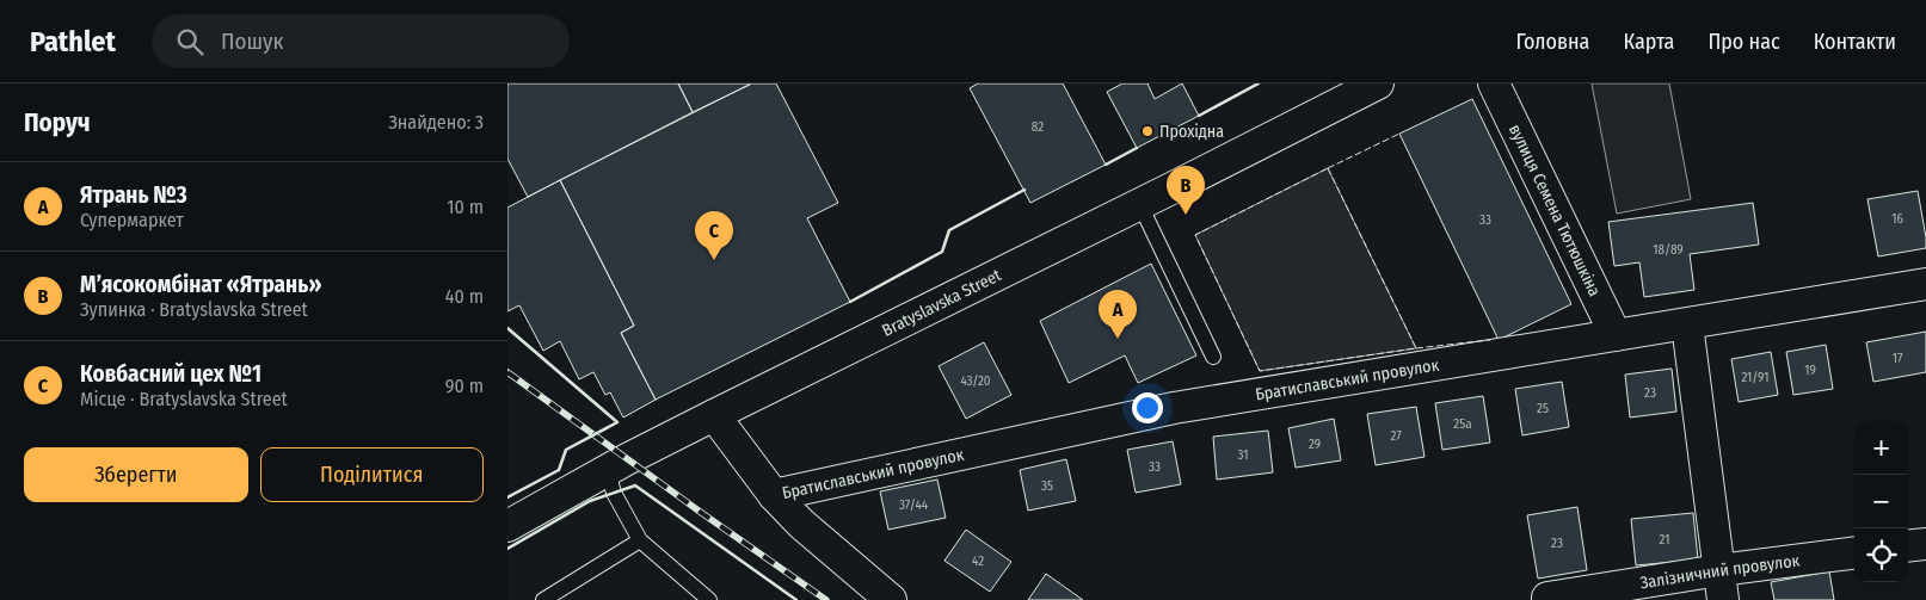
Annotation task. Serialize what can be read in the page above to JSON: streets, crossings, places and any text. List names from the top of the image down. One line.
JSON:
{"streets":{"street":["вулиця Семена Тютюшкіна","Bratyslavska Street","Братиславський провулок","Залізничний провулок"]},"crossings":[["вулиця Семена Тютюшкіна","Братиславський провулок"]],"places":["Прохідна"],"house_numbers":["82","16","33","18/89","17","19","21/91","43/20","23","25","25а","27","29","31","33","35","37/44","21","23","42"],"page":{"header":"Pathlet","search":"Пошук","nav":["Головна","Карта","Про нас","Контакти"],"heading":["Поруч","Знайдено: 3"],"list":[{"mark":"A","name":"Ятрань №3","note":"Супермаркет","value":"10 m"},{"mark":"B","name":"М’ясокомбінат «Ятрань»","note":"Зупинка · Bratyslavska Street","value":"40 m"},{"mark":"C","name":"Ковбасний цех №1","note":"Місце · Bratyslavska Street","value":"90 m"}],"pins":["B","C","A"],"map_buttons":["+","−"],"buttons":["Зберегти","Поділитися"]}}
